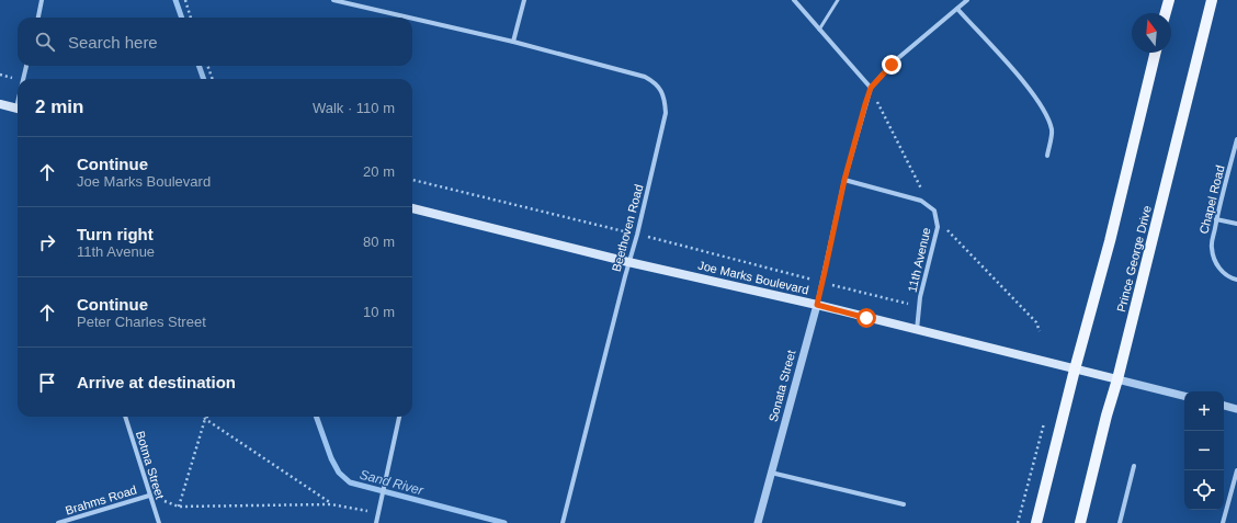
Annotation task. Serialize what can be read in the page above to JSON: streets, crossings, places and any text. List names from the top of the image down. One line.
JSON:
{"streets":{"main road":["Prince George Drive","Joe Marks Boulevard"],"street":["Chapel Road","Beethoven Road","11th Avenue","Sonata Street","Botma Street","Brahms Road"]},"crossings":[["Beethoven Road","Joe Marks Boulevard"],["Prince George Drive","Joe Marks Boulevard"],["11th Avenue","Joe Marks Boulevard"],["Joe Marks Boulevard","Sonata Street"],["Botma Street","Brahms Road"]],"water":["Sand River"],"north":"top","page":{"search":"Search here","heading":["2 min","Walk · 110 m"],"list":[["Continue","Joe Marks Boulevard","20 m"],["Turn right","11th Avenue","80 m"],["Continue","Peter Charles Street","10 m"],"Arrive at destination"],"map_buttons":["+","−"]}}
